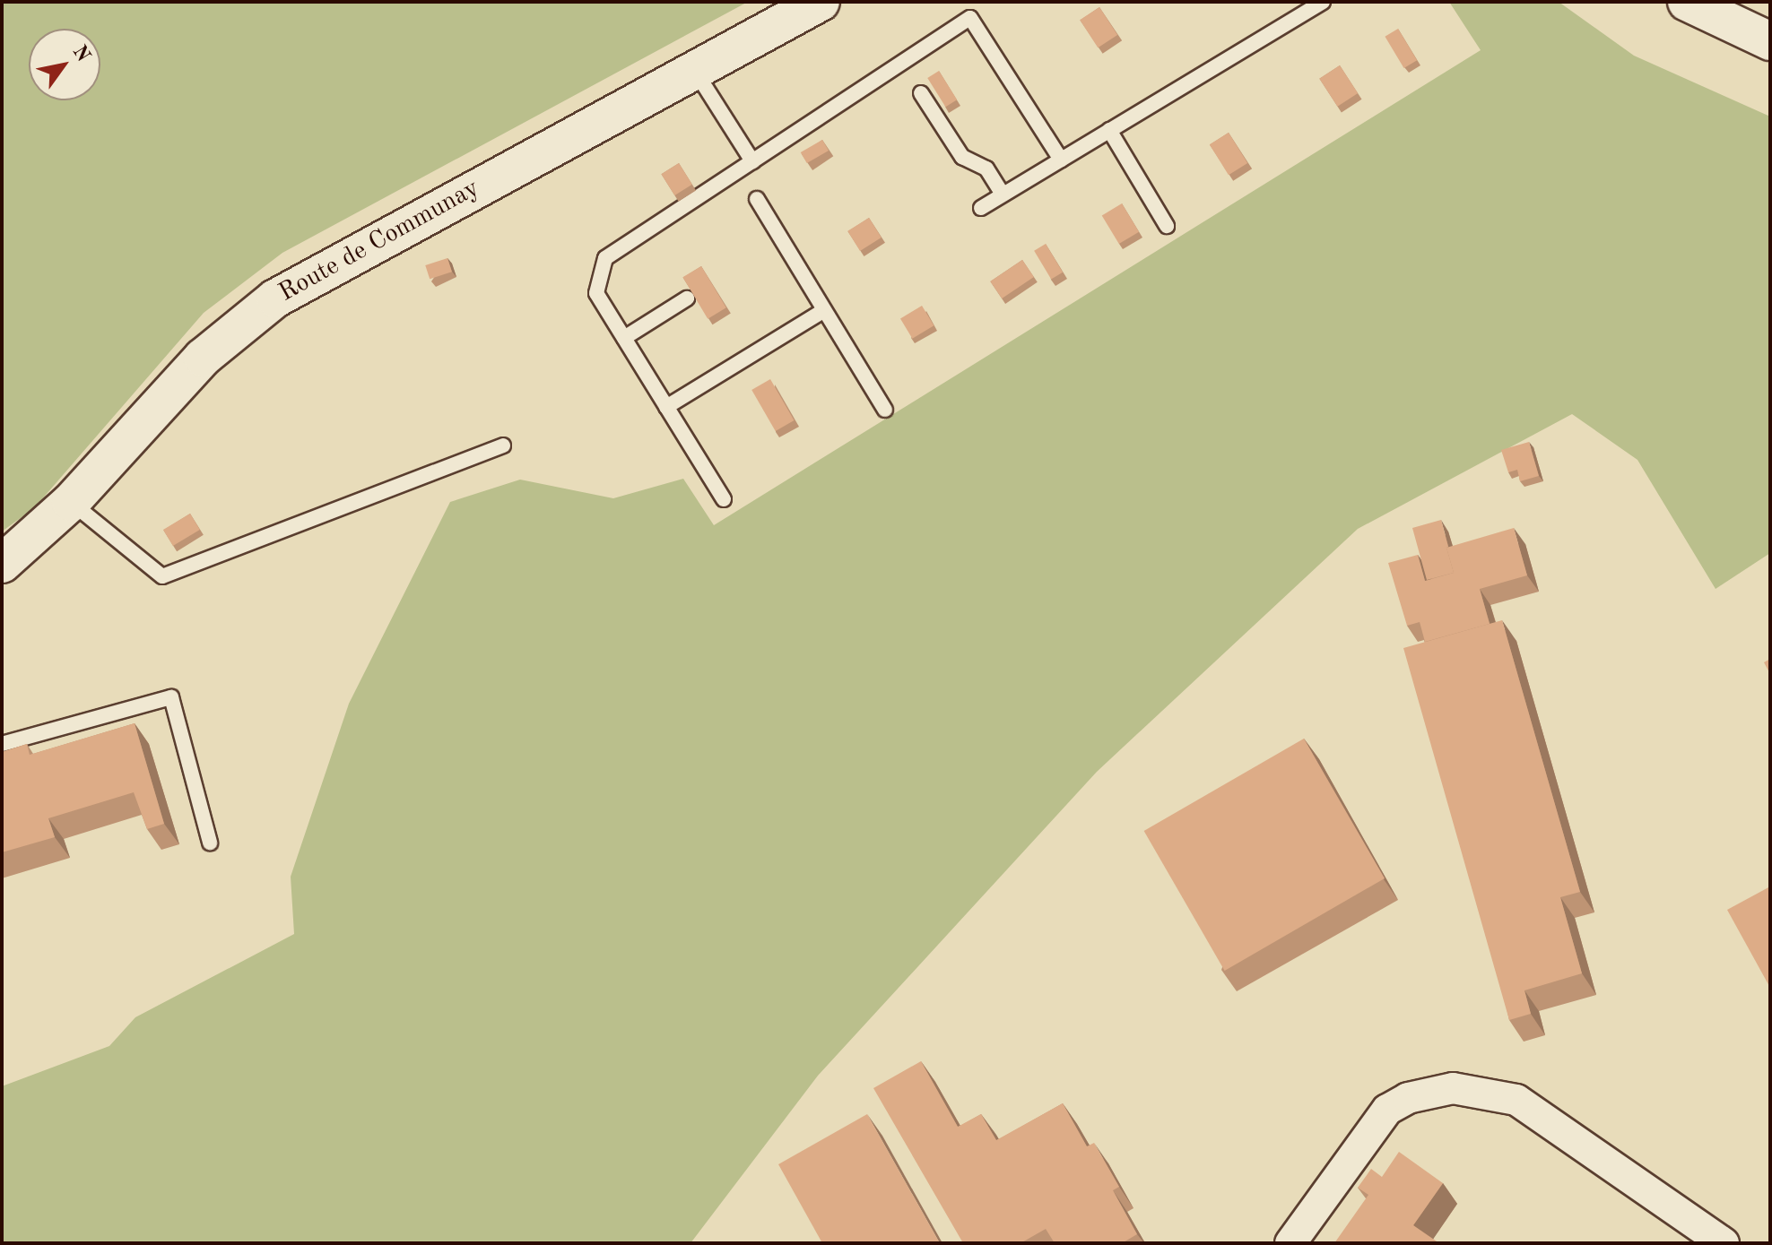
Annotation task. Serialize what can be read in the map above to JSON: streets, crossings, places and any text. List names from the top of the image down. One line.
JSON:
{"streets":{"street":["Route de Communay"]},"north":"top right"}
